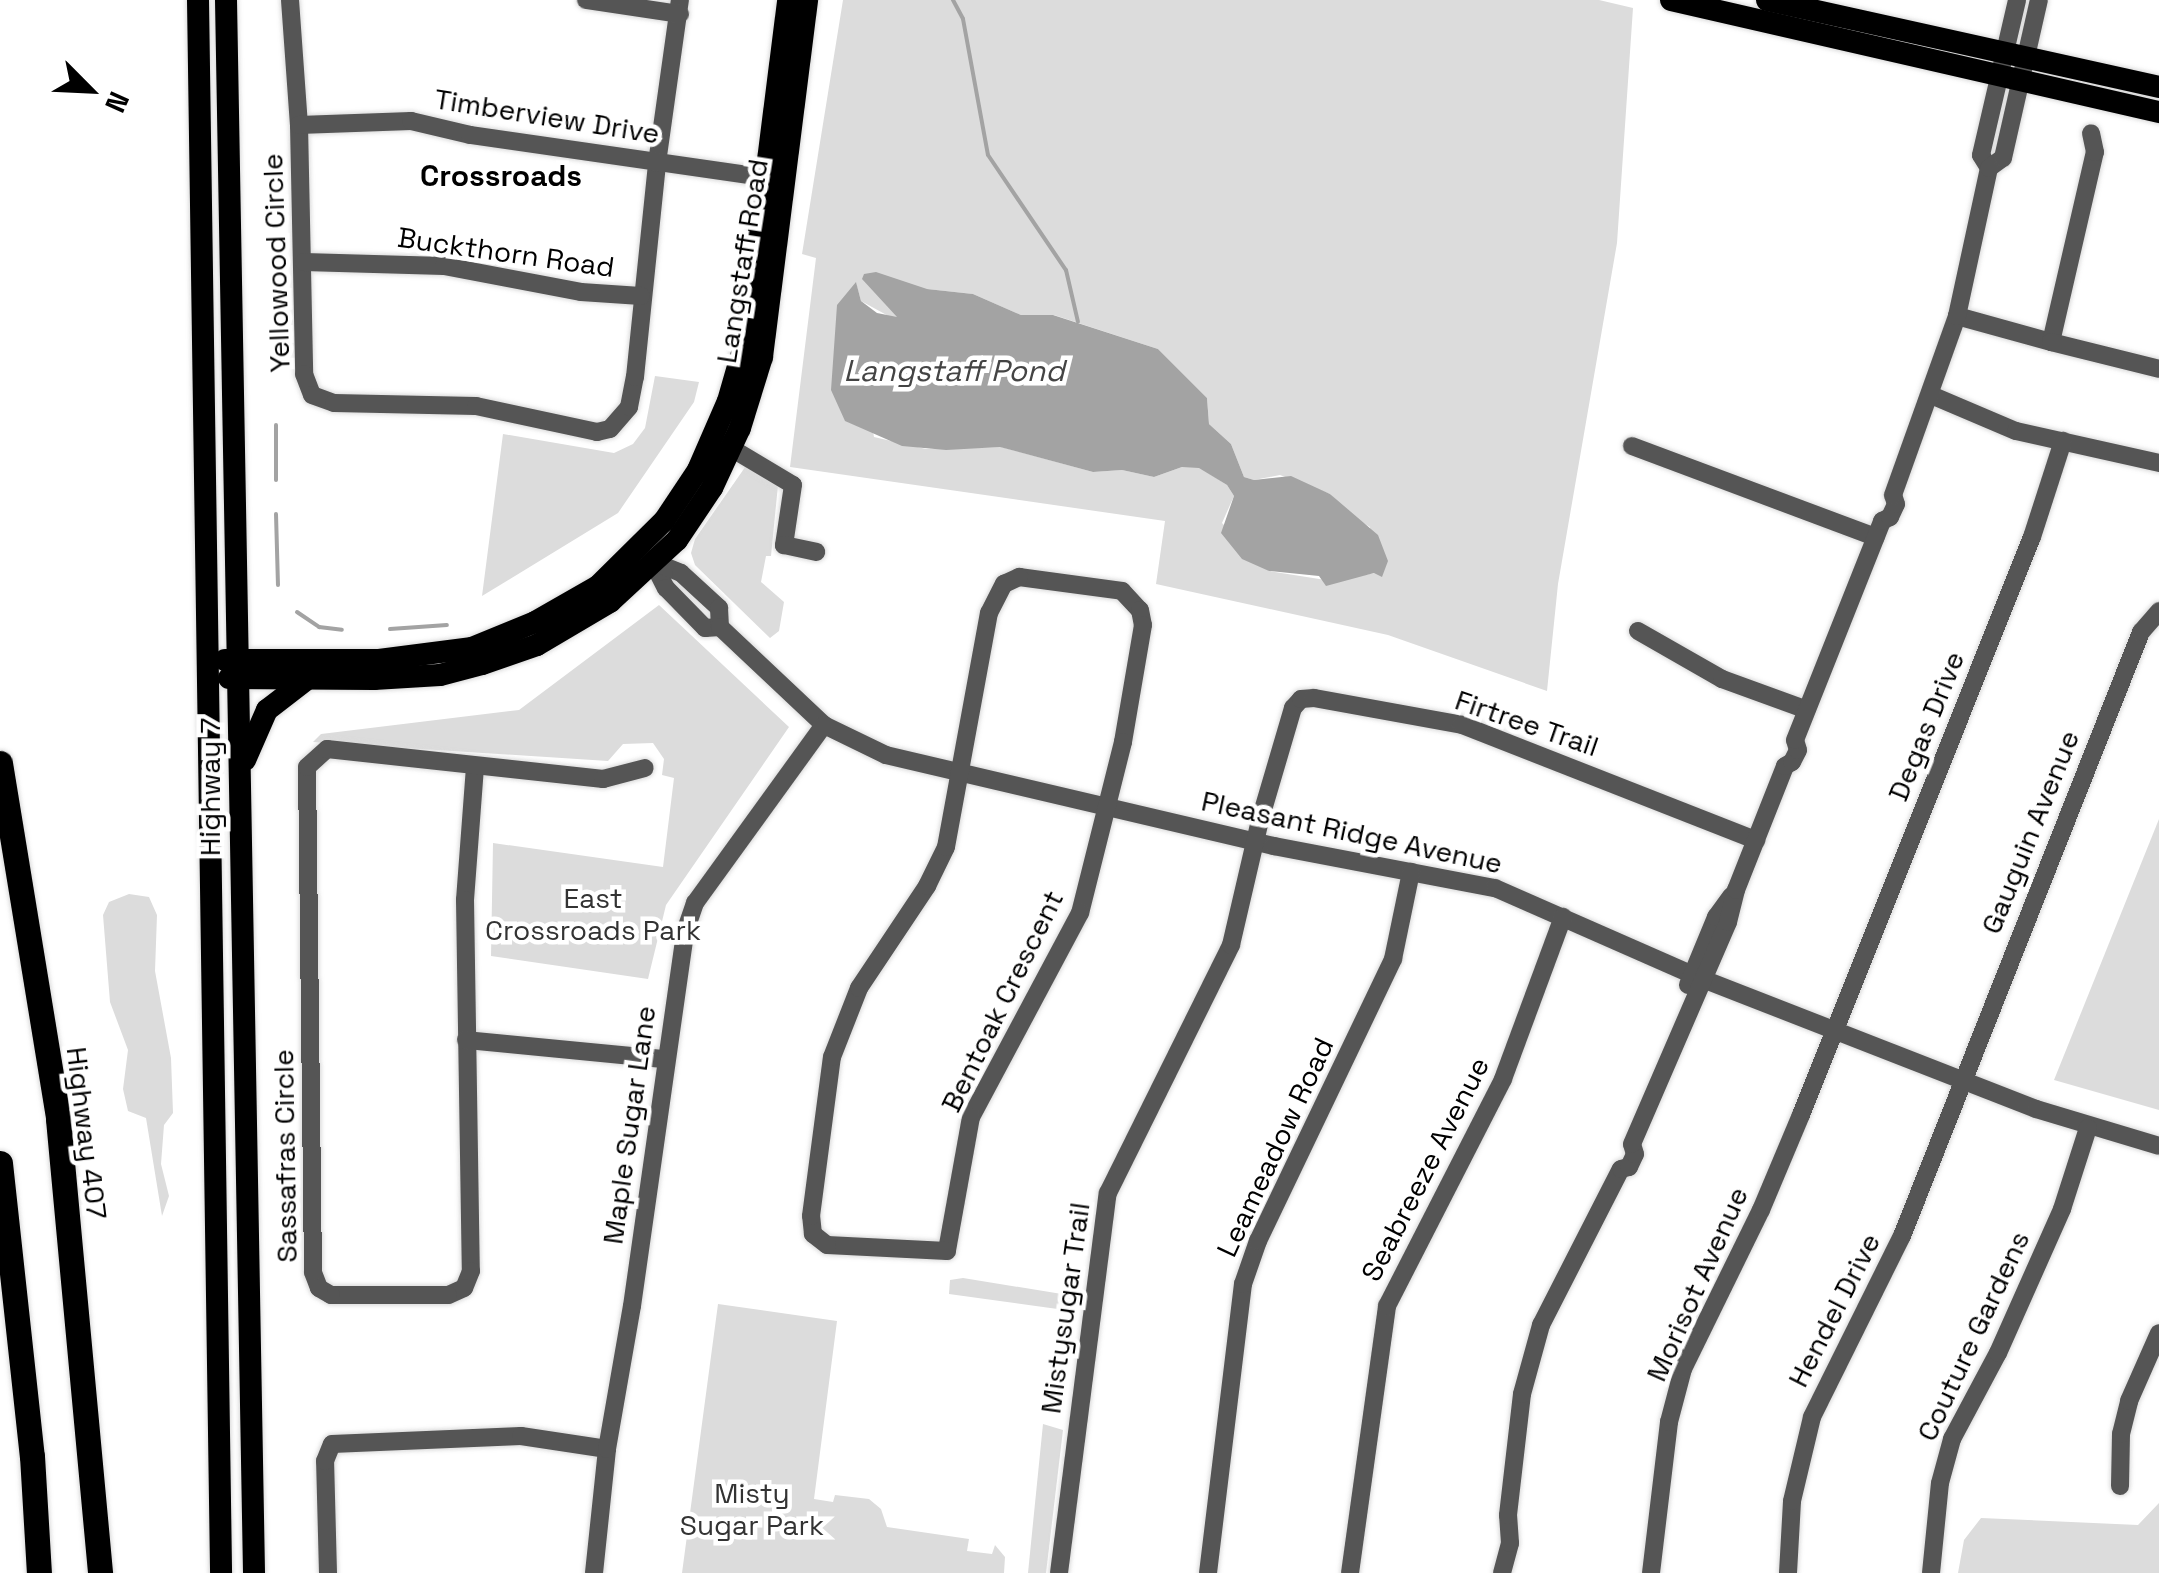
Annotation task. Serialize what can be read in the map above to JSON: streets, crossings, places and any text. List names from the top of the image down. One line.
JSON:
{"streets":{"highway":["Highway 407"],"main road":["Langstaff Road","Highway 7"],"street":["Timberview Drive","Buckthorn Road","Yellowood Circle","Firtree Trail","Degas Drive","Pleasant Ridge Avenue","Gauguin Avenue","Bentoak Crescent","Maple Sugar Lane","Leameadow Road","Sassafras Circle","Seabreeze Avenue","Morisot Avenue","Mistysugar Trail","Hendel Drive","Couture Gardens"]},"crossings":[["Timberview Drive","Langstaff Road"],["Timberview Drive","Yellowood Circle"],["Buckthorn Road","Yellowood Circle"],["Langstaff Road","Highway 7"],["Langstaff Road","Pleasant Ridge Avenue"],["Firtree Trail","Pleasant Ridge Avenue"],["Firtree Trail","Mistysugar Trail"],["Degas Drive","Pleasant Ridge Avenue"],["Degas Drive","Morisot Avenue"],["Pleasant Ridge Avenue","Gauguin Avenue"],["Pleasant Ridge Avenue","Bentoak Crescent"],["Pleasant Ridge Avenue","Maple Sugar Lane"],["Pleasant Ridge Avenue","Leameadow Road"],["Pleasant Ridge Avenue","Seabreeze Avenue"],["Pleasant Ridge Avenue","Morisot Avenue"],["Pleasant Ridge Avenue","Mistysugar Trail"],["Pleasant Ridge Avenue","Hendel Drive"],["Pleasant Ridge Avenue","Couture Gardens"],["Gauguin Avenue","Hendel Drive"]],"districts":["Crossroads"],"water":["Langstaff Pond"],"parks":["East Crossroads Park","Misty Sugar Park"],"north":"bottom right"}
